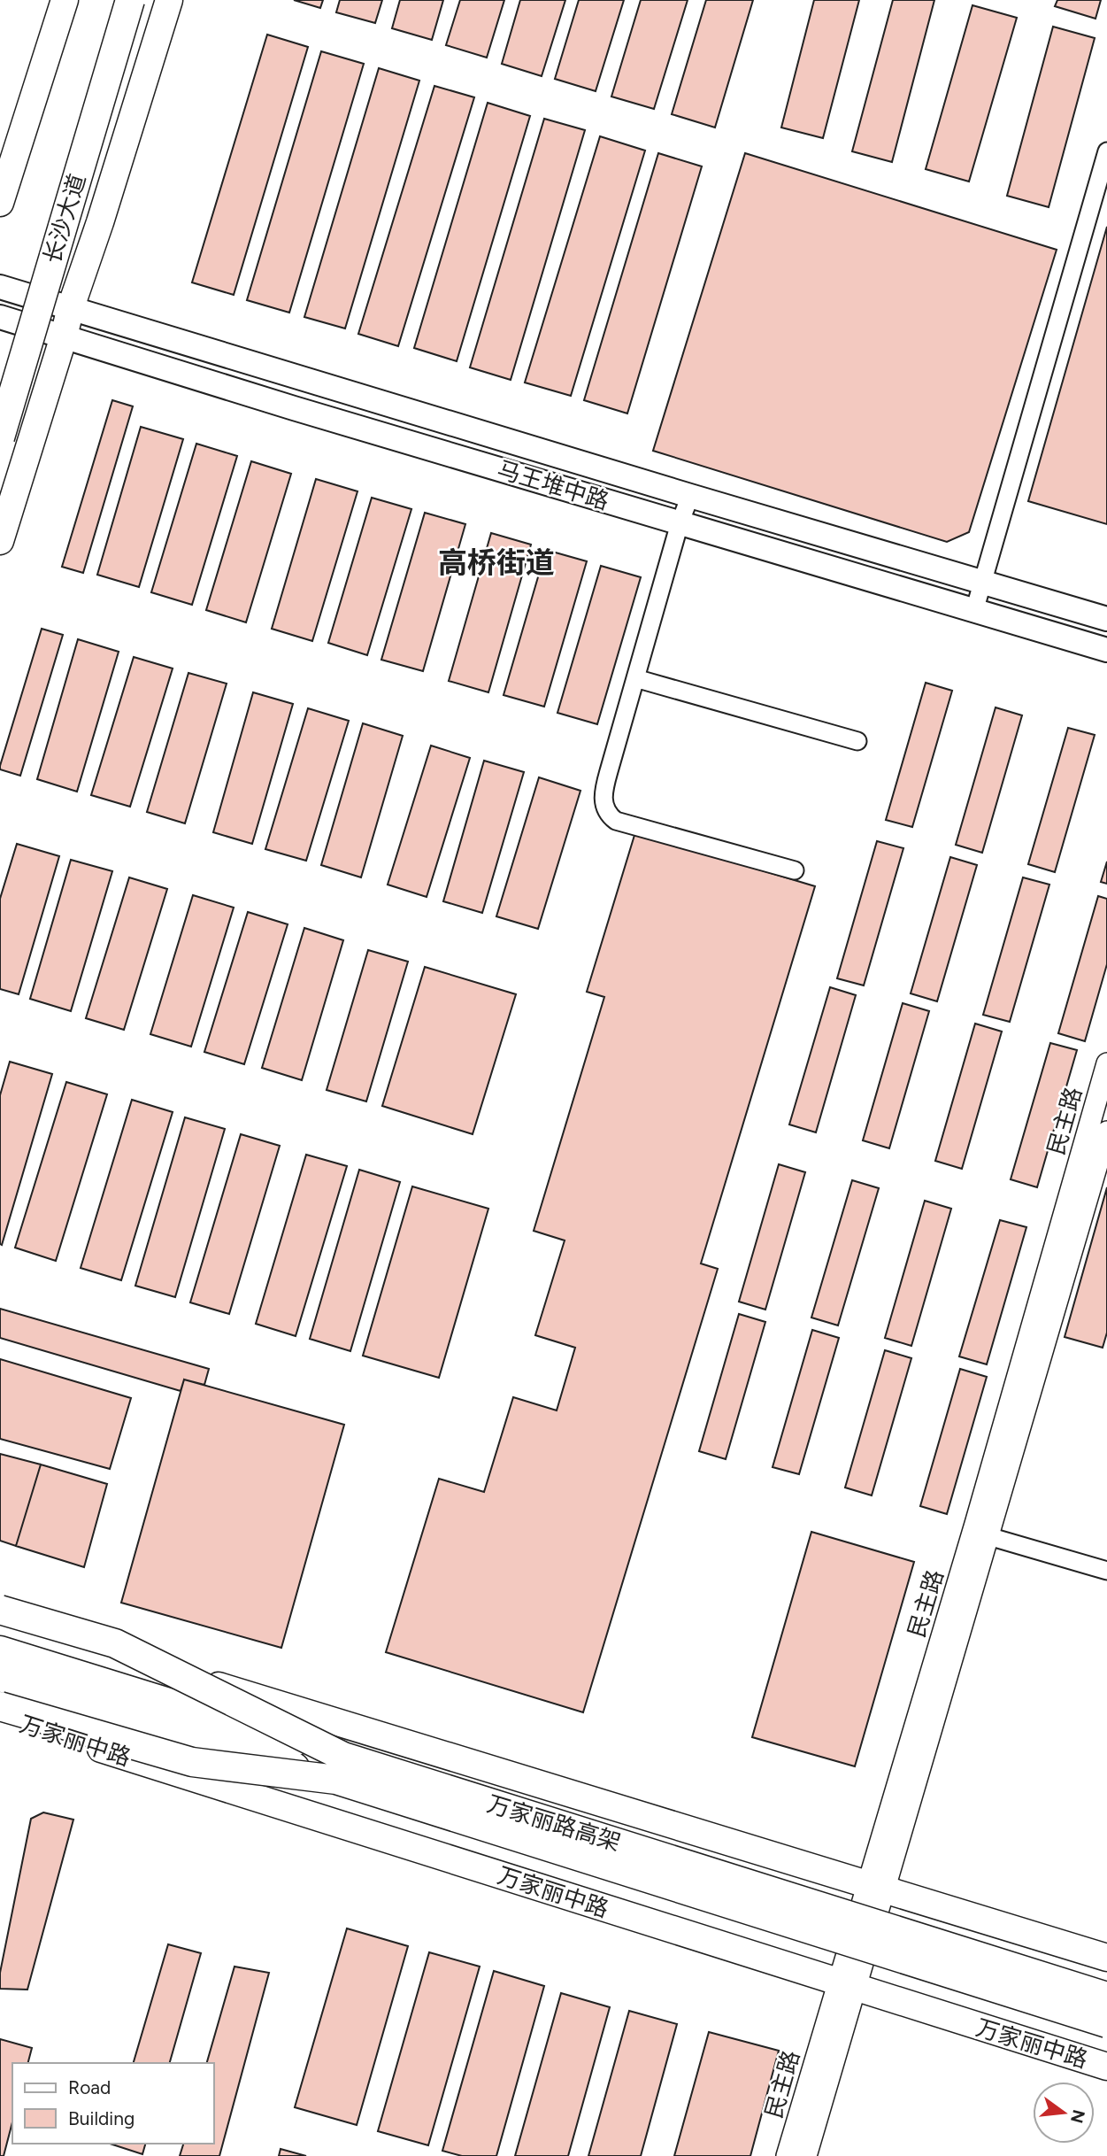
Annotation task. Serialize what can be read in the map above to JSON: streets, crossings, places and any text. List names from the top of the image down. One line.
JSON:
{"streets":{"highway":["长沙大道","万家丽路高架"],"main road":["马王堆中路","万家丽中路"],"street":["民主路"]},"crossings":[["民主路","万家丽中路"]],"districts":["高桥街道"],"legend":["Road","Building"],"north":"right"}
